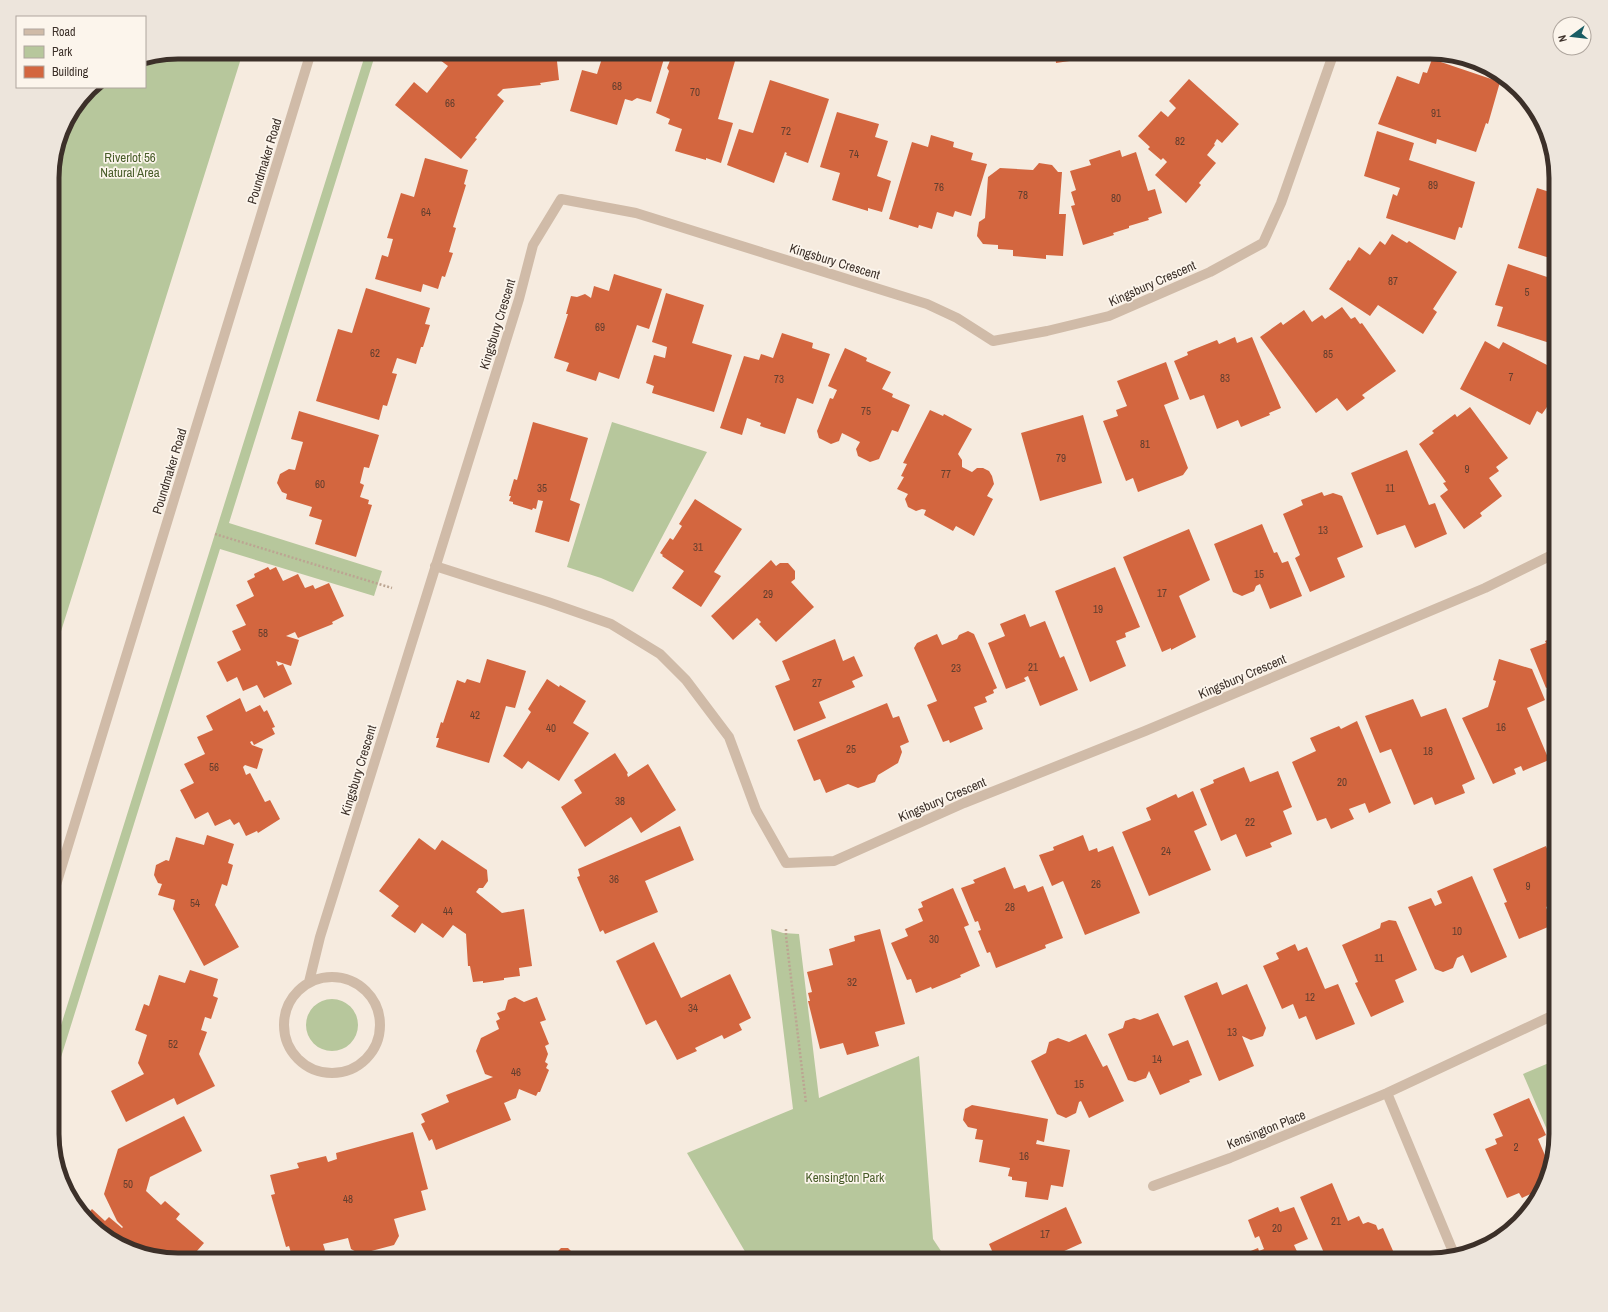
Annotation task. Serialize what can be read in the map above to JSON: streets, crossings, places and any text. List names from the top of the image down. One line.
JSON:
{"streets":{"street":["Poundmaker Road","Kingsbury Crescent","Kensington Place"]},"parks":["Riverlot 56 Natural Area","Kensington Park"],"house_numbers":["68","70","66","91","72","82","74","89","76","78","80","64","87","5","69","62","85","7","83","73","75","81","79","9","77","60","35","11","13","31","15","17","29","19","58","21","23","27","42","16","40","25","18","56","20","38","22","24","36","26","9","54","28","44","10","30","11","32","12","34","13","52","14","46","15","2","16","50","48","21","20","17"],"legend":["Road","Park","Building"],"north":"left"}
